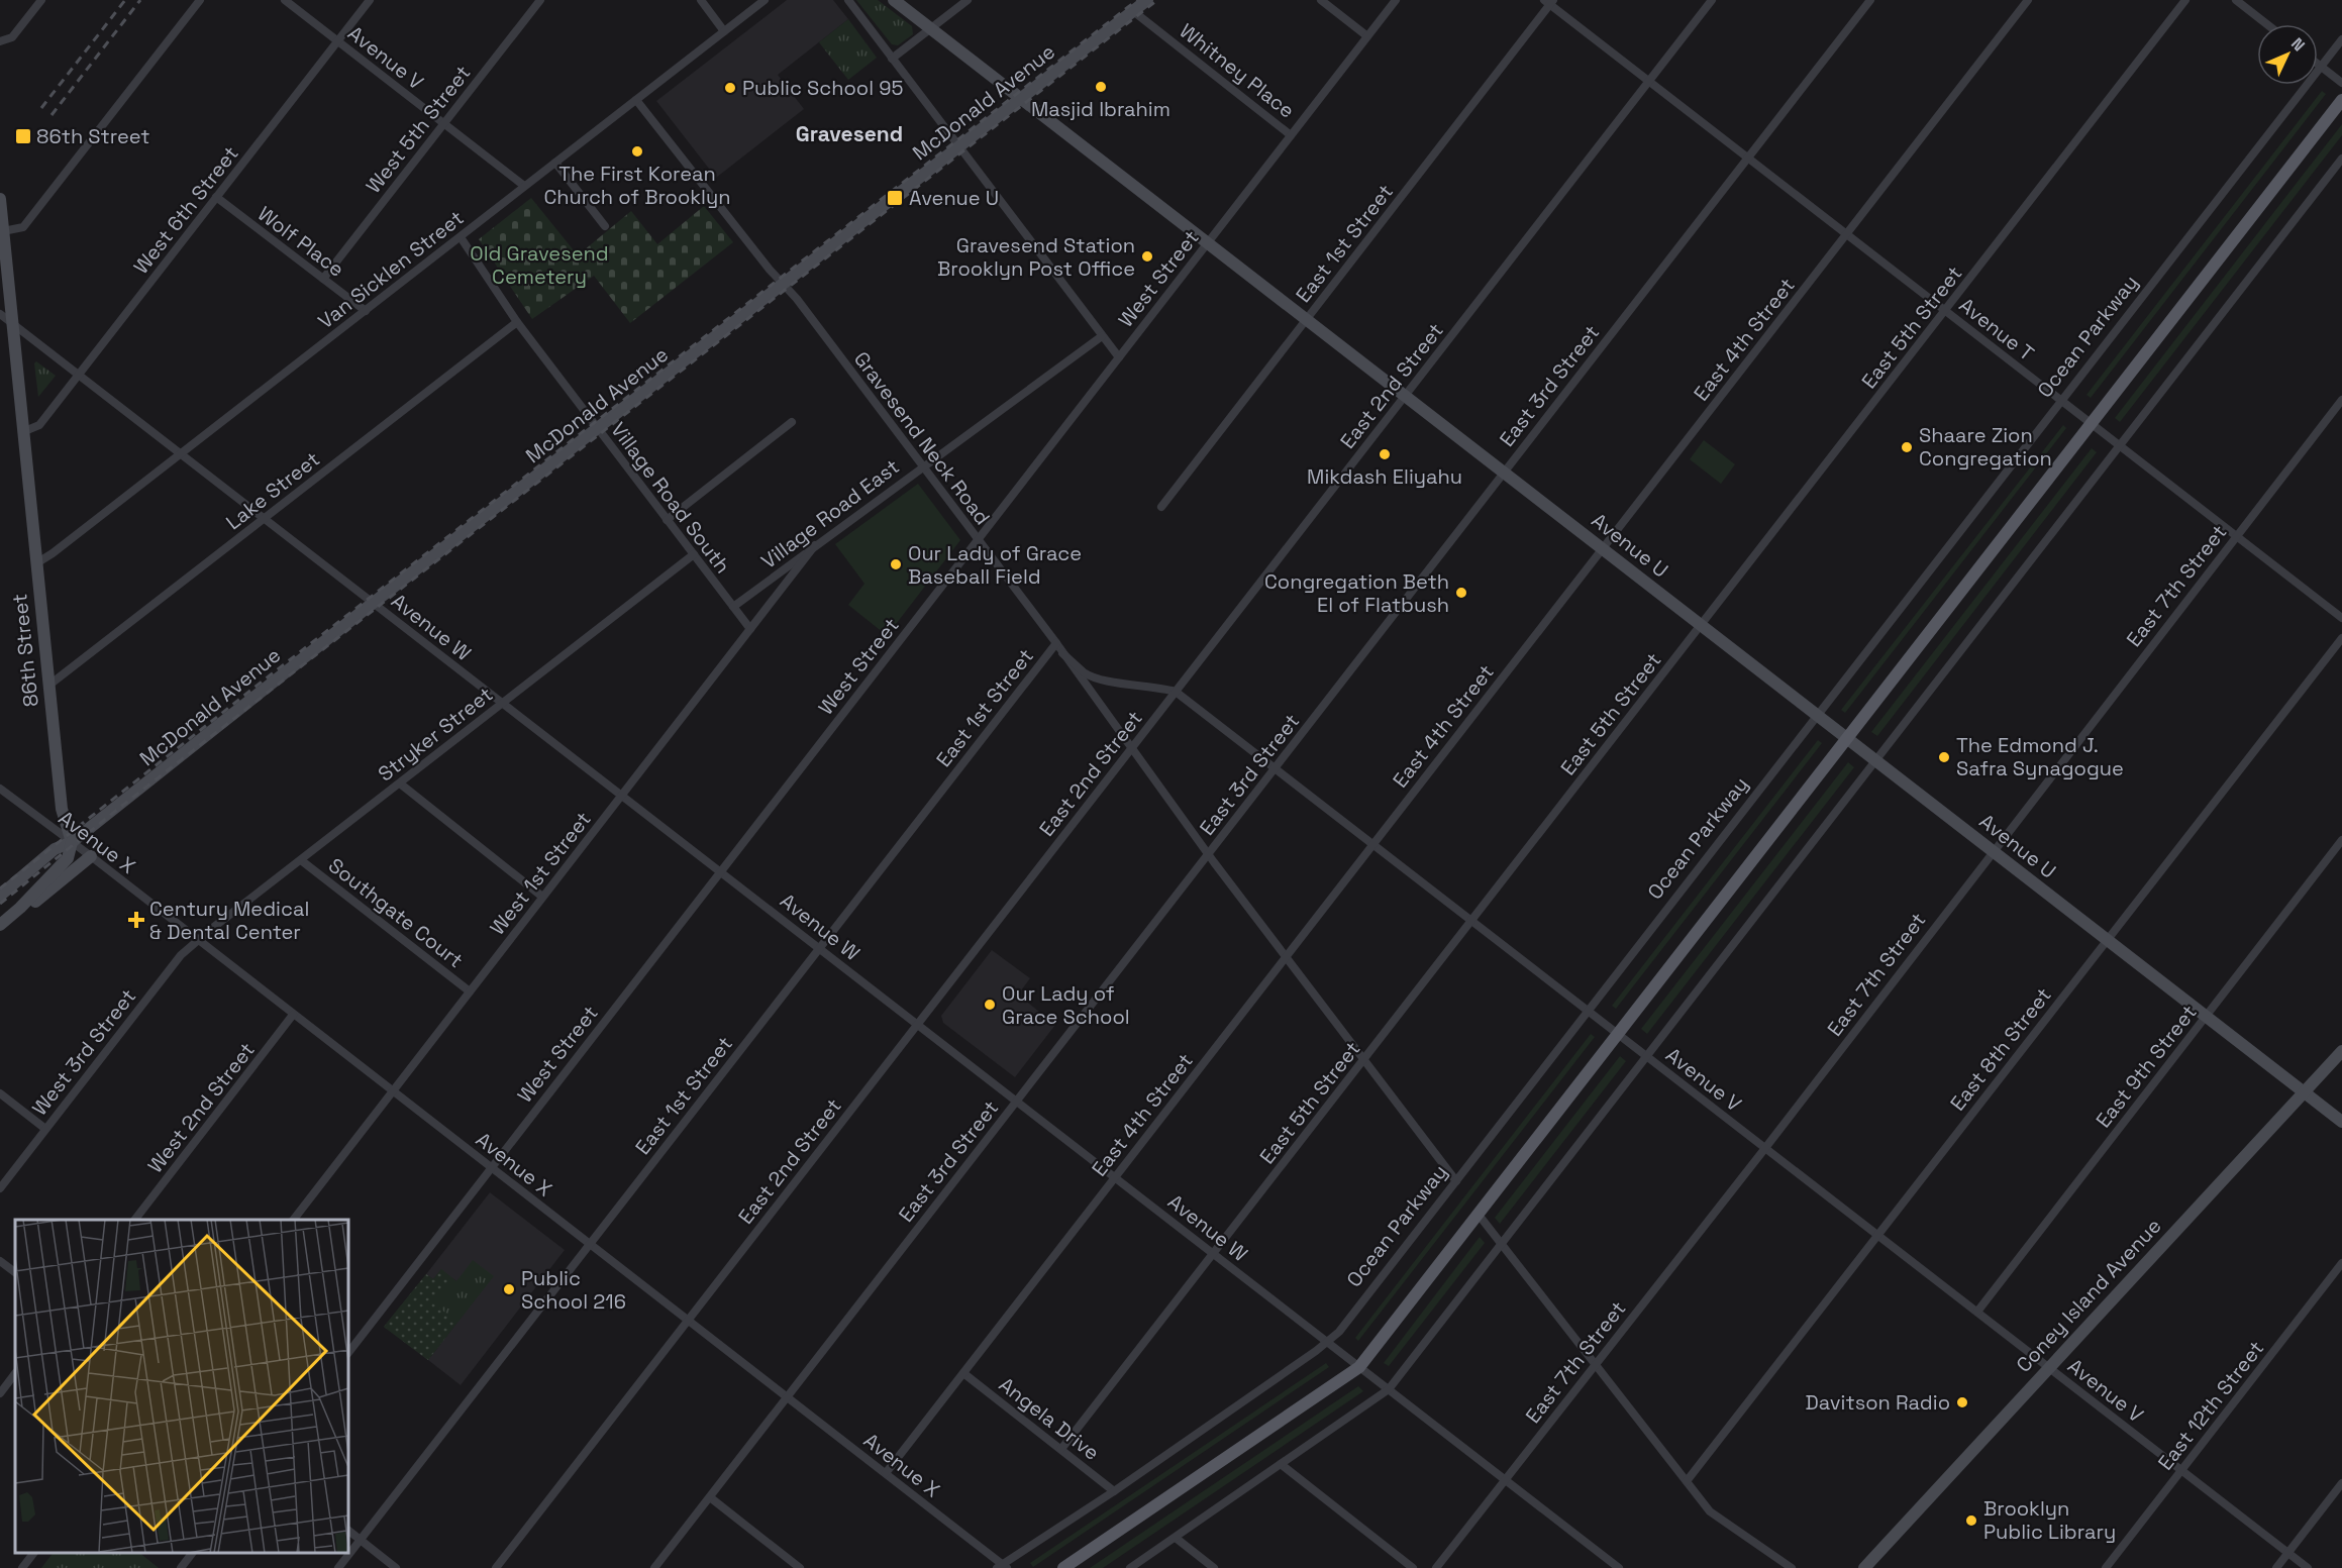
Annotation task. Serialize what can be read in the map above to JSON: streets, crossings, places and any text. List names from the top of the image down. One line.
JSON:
{"streets":{"main road":["McDonald Avenue","Avenue U","86th Street","Coney Island Avenue"],"street":["Avenue V","Whitney Place","West 5th Street","West 6th Street","Wolf Place","East 1st Street","Van Sicklen Street","West Street","East 5th Street","Avenue T","Ocean Parkway","East 4th Street","East 2nd Street","East 3rd Street","Gravesend Neck Road","Lake Street","Village Road South","Village Road East","East 7th Street","Avenue W","Stryker Street","Avenue X","West 1st Street","Southgate Court","East 8th Street","West 3rd Street","East 9th Street","West 2nd Street","East 12th Street","Angela Drive"]},"crossings":[["Avenue V","West 5th Street"],["Avenue V","West 6th Street"],["Avenue V","Van Sicklen Street"],["Avenue V","East 5th Street"],["Avenue V","Ocean Parkway"],["Avenue V","East 4th Street"],["Avenue V","East 2nd Street"],["Avenue V","East 3rd Street"],["Avenue V","Gravesend Neck Road"],["Avenue V","East 7th Street"],["Avenue V","East 8th Street"],["Avenue V","East 9th Street"],["Avenue V","Coney Island Avenue"],["Avenue V","East 12th Street"],["Whitney Place","McDonald Avenue"],["Whitney Place","West Street"],["McDonald Avenue","Gravesend Neck Road"],["McDonald Avenue","Village Road South"],["McDonald Avenue","Avenue U"],["McDonald Avenue","Avenue W"],["McDonald Avenue","86th Street"],["McDonald Avenue","Avenue X"],["West 5th Street","Wolf Place"],["West 6th Street","Wolf Place"],["West 6th Street","Avenue W"],["West 6th Street","86th Street"],["Wolf Place","Van Sicklen Street"],["East 1st Street","Avenue T"],["East 1st Street","Gravesend Neck Road"],["East 1st Street","Avenue U"],["East 1st Street","Avenue W"],["East 1st Street","Avenue X"],["Van Sicklen Street","Gravesend Neck Road"],["Van Sicklen Street","Village Road South"],["Van Sicklen Street","Avenue W"],["Van Sicklen Street","86th Street"],["West Street","Gravesend Neck Road"],["West Street","Avenue U"],["West Street","Avenue W"],["West Street","Avenue X"],["East 5th Street","Avenue T"],["East 5th Street","Gravesend Neck Road"],["East 5th Street","Avenue U"],["East 5th Street","Avenue W"],["East 5th Street","Angela Drive"],["Avenue T","Ocean Parkway"],["Avenue T","East 4th Street"],["Avenue T","East 2nd Street"],["Avenue T","East 3rd Street"],["Avenue T","East 7th Street"],["Ocean Parkway","Gravesend Neck Road"],["Ocean Parkway","Avenue U"],["Ocean Parkway","Avenue W"],["Ocean Parkway","Avenue X"],["Ocean Parkway","Angela Drive"],["East 4th Street","Gravesend Neck Road"],["East 4th Street","Avenue U"],["East 4th Street","Avenue W"],["East 4th Street","Avenue X"],["East 4th Street","Angela Drive"],["East 2nd Street","Gravesend Neck Road"],["East 2nd Street","Avenue U"],["East 2nd Street","Avenue W"],["East 2nd Street","Avenue X"],["East 3rd Street","Gravesend Neck Road"],["East 3rd Street","Avenue U"],["East 3rd Street","Avenue W"],["East 3rd Street","Avenue X"],["Gravesend Neck Road","Village Road East"],["Lake Street","Village Road South"],["Lake Street","Avenue W"],["Lake Street","86th Street"],["Village Road South","Village Road East"],["Village Road South","Stryker Street"],["Village Road South","West 1st Street"],["Village Road East","West 1st Street"],["Avenue U","East 7th Street"],["Avenue U","East 8th Street"],["Avenue U","East 9th Street"],["Avenue U","Coney Island Avenue"],["East 7th Street","Avenue W"],["Avenue W","86th Street"],["Avenue W","Stryker Street"],["Avenue W","West 1st Street"],["86th Street","Avenue X"],["Stryker Street","Avenue X"],["Stryker Street","Southgate Court"],["Stryker Street","West 3rd Street"],["Avenue X","West 1st Street"],["Avenue X","West 3rd Street"],["Avenue X","West 2nd Street"],["West 1st Street","Southgate Court"]],"districts":["Gravesend"],"parks":["Old Gravesend Cemetery"],"places":{"other":["Masjid Ibrahim","Public School 95","The First Korean Church of Brooklyn","Gravesend Station Brooklyn Post Office","Shaare Zion Congregation","Mikdash Eliyahu","Our Lady of Grace Baseball Field","Congregation Beth El of Flatbush","The Edmond J. Safra Synagogue","Our Lady of Grace School","Public School 216","Davitson Radio","Brooklyn Public Library"],"transit":["86th Street","Avenue U"],"health":["Century Medical & Dental Center"]},"north":"top right"}
